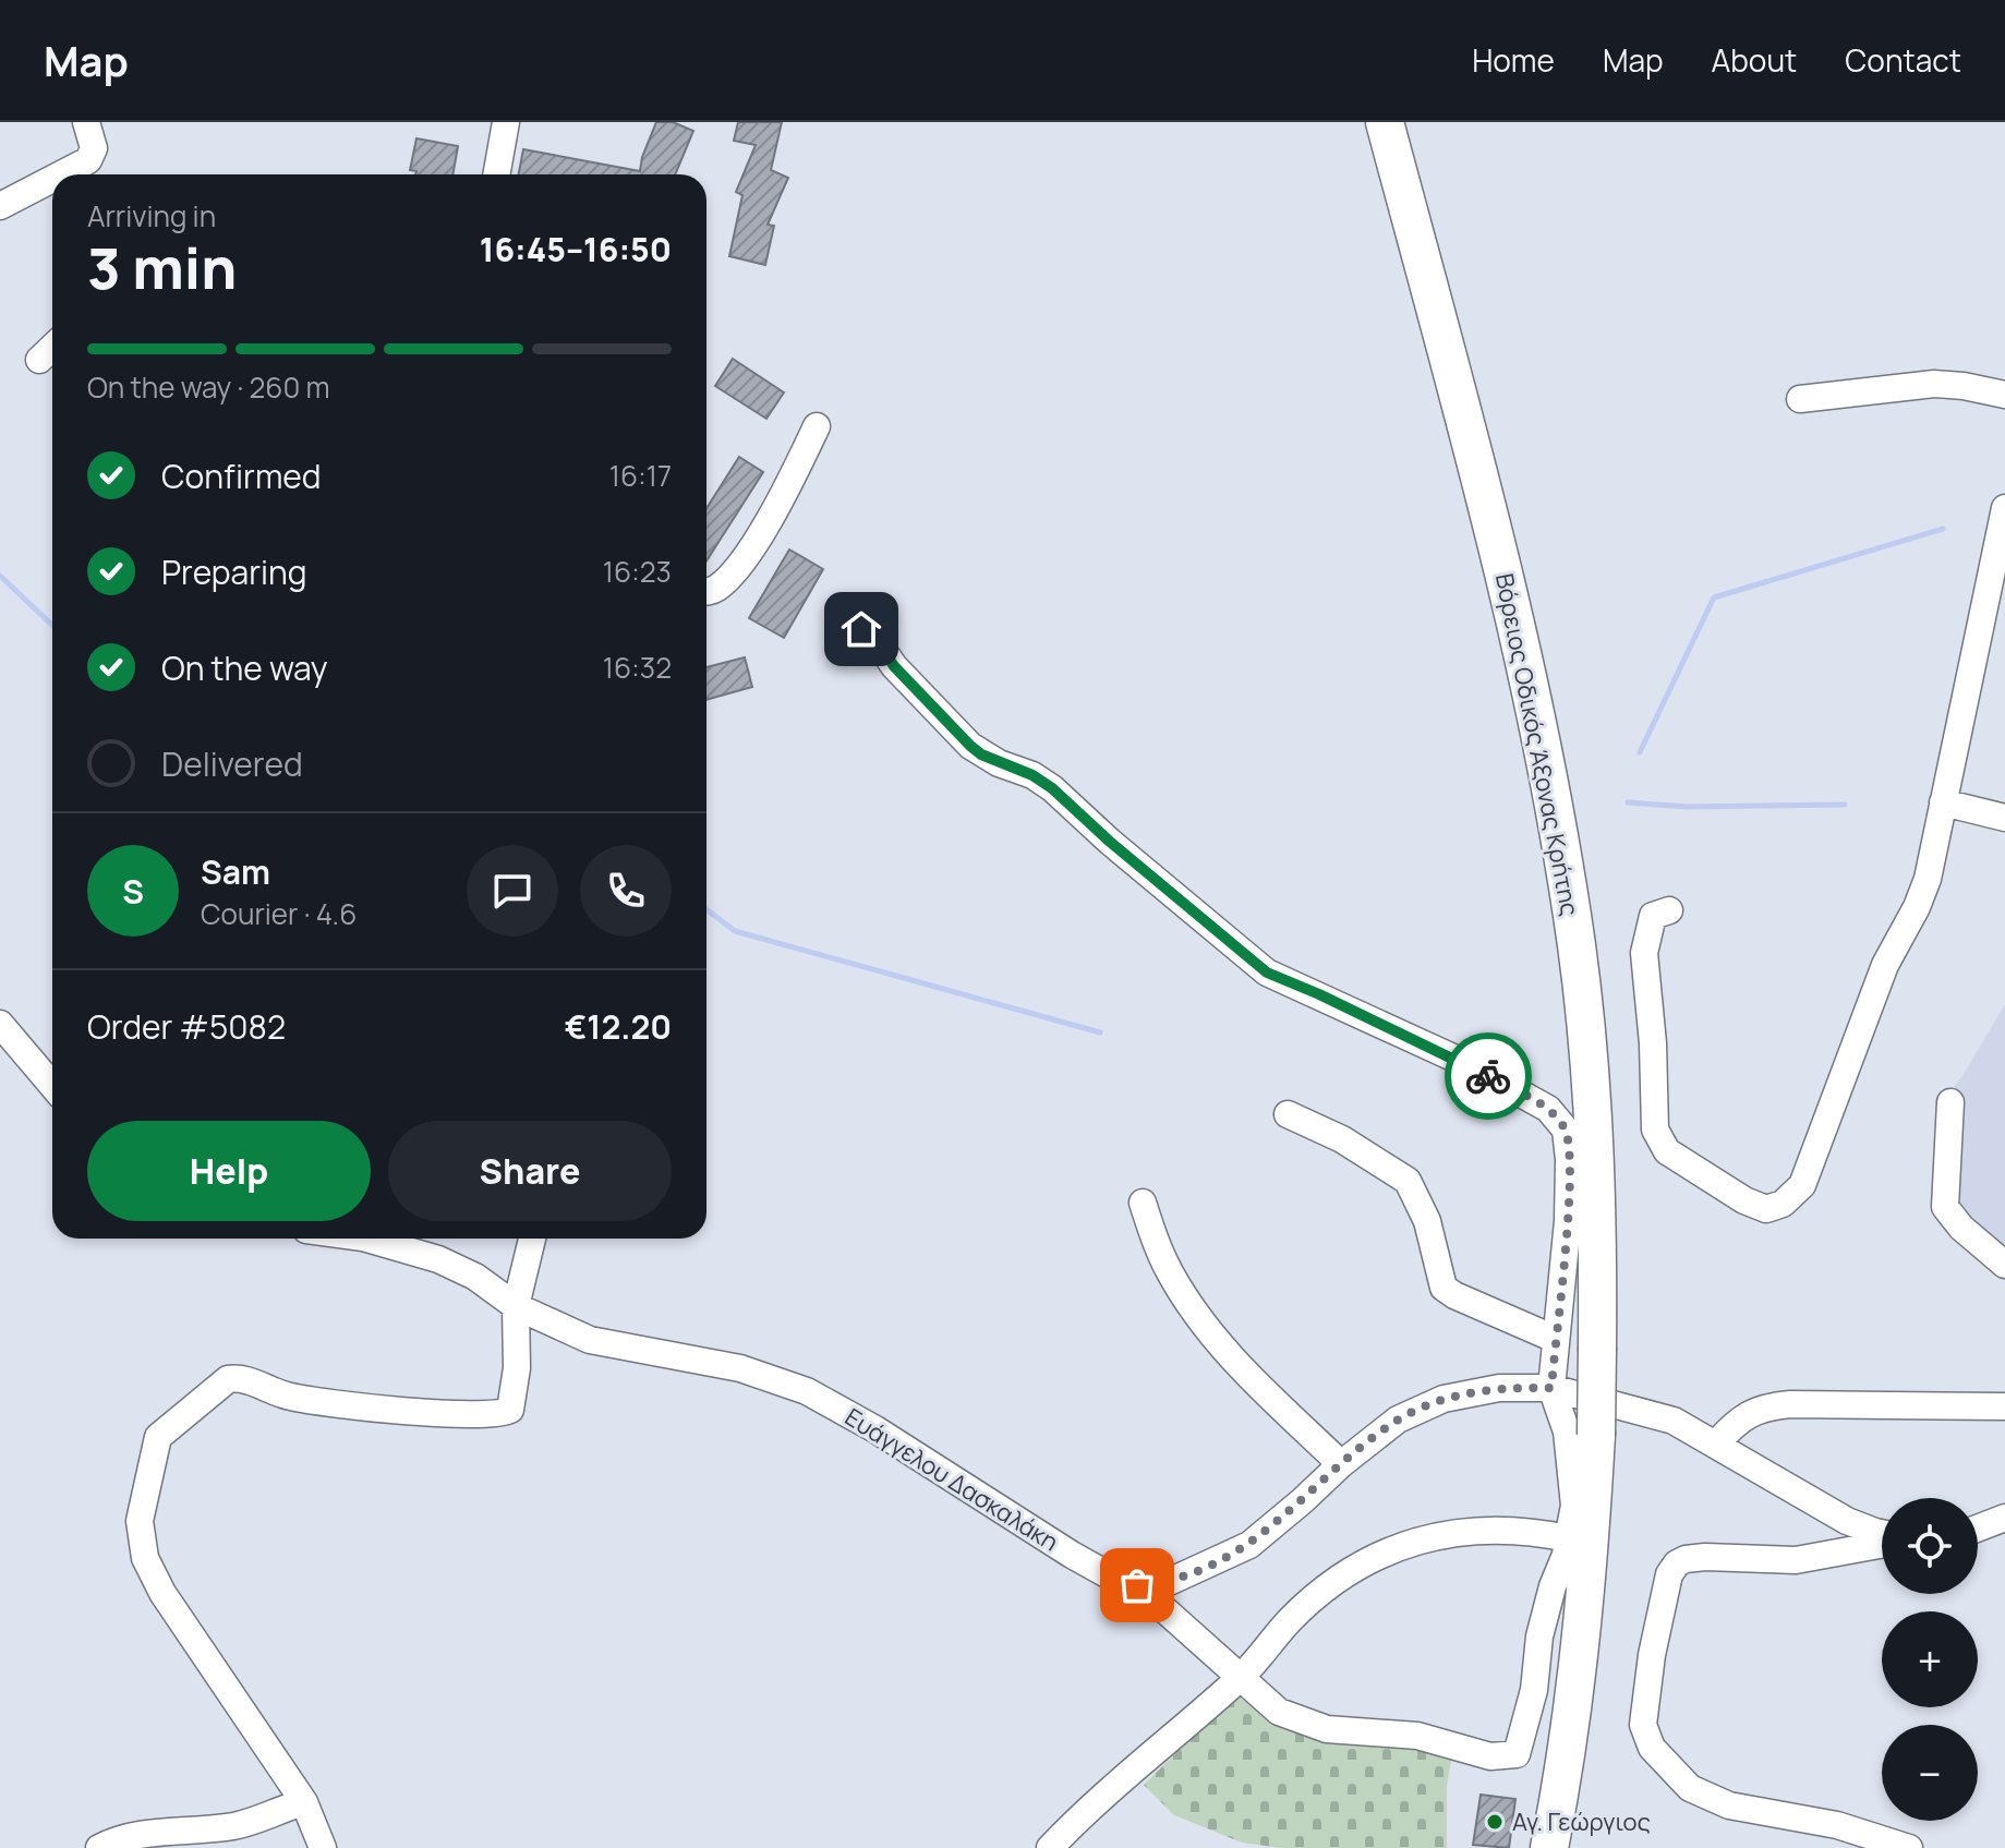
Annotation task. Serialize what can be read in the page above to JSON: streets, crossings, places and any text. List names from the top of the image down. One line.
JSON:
{"streets":{"highway":["Βόρειος Οδικός Άξονας Κρήτης"],"street":["Ευάγγελου Δασκαλάκη"]},"places":["Αγ. Γεώργιος"],"page":{"header":"Map","nav":["Home","Map","About","Contact"],"heading":["3 min","Arriving in","16:45–16:50"],"panel":["Sam","Courier · 4.6","Order #5082","€12.20"],"bar":"On the way · 260 m","list":[["Confirmed","16:17"],["Preparing","16:23"],["On the way","16:32"],"Delivered"],"round":"S","buttons":["Help","Share"],"map_buttons":["+","−"]}}
